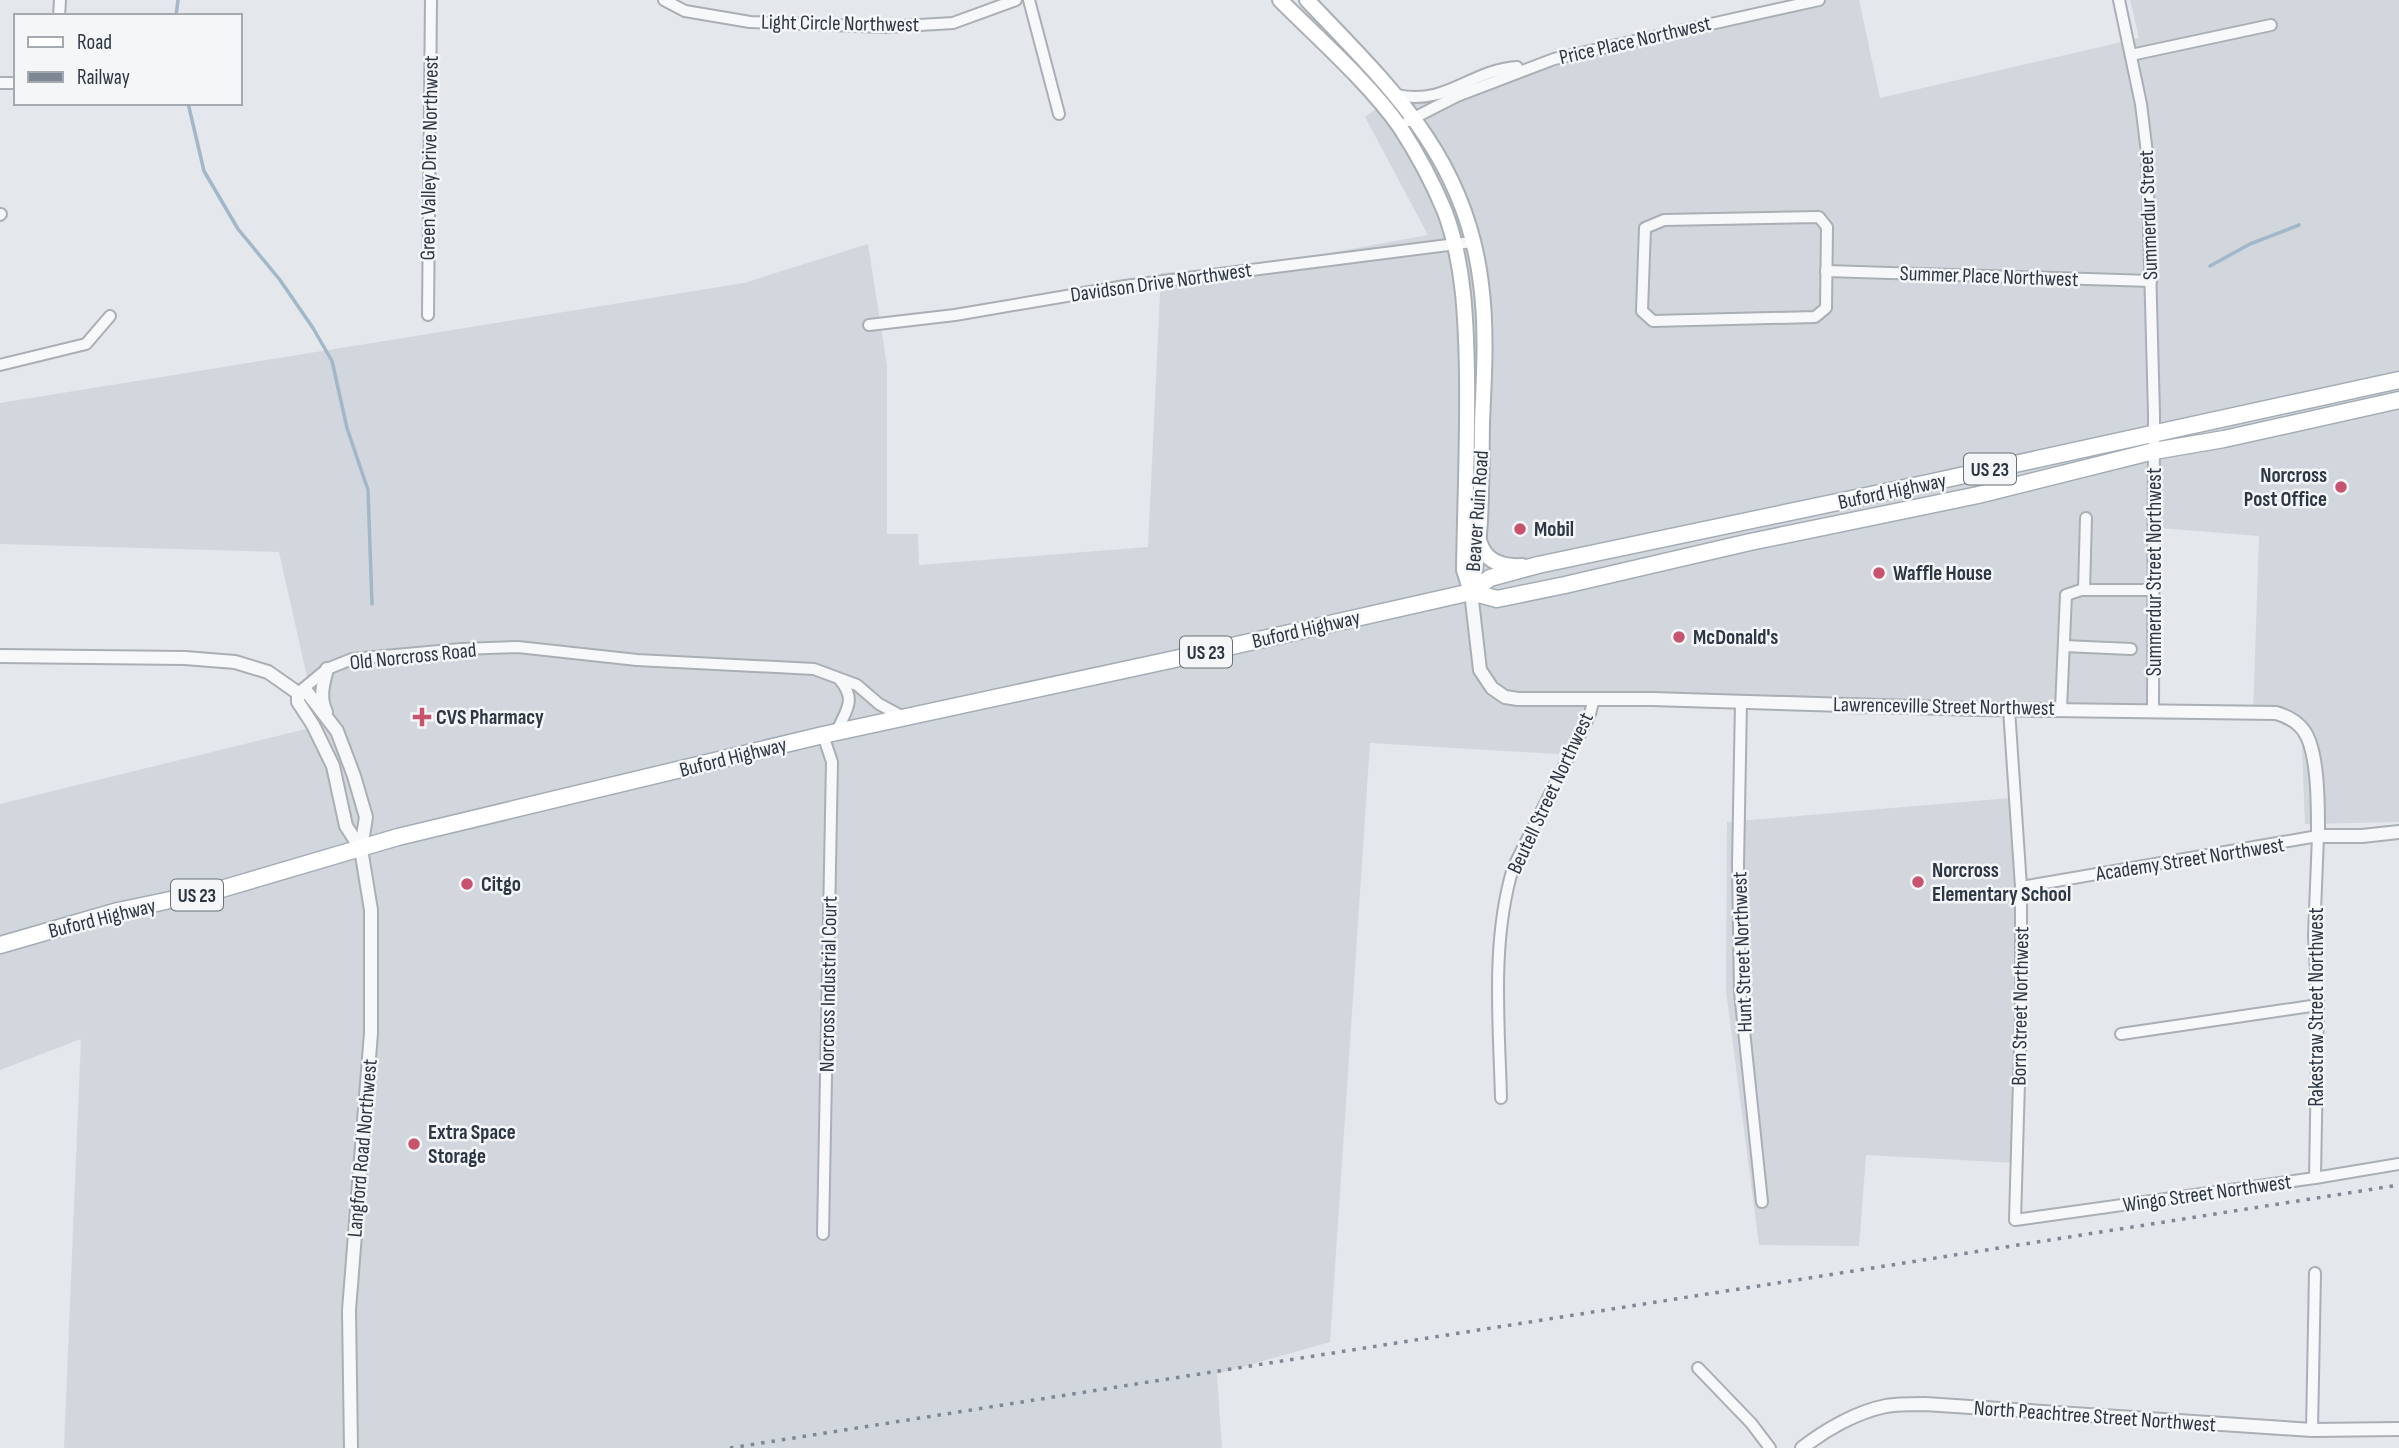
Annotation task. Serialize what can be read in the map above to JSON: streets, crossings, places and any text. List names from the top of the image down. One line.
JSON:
{"streets":{"main road":["US 23","Buford Highway","Beaver Ruin Road"],"street":["Light Circle Northwest","Price Place Northwest","Green Valley Drive Northwest","Summerdur Street","Summer Place Northwest","Davidson Drive Northwest","Summerdur Street Northwest","Old Norcross Road","Lawrenceville Street Northwest","Beutell Street Northwest","Academy Street Northwest","Hunt Street Northwest","Norcross Industrial Court","Born Street Northwest","Rakestraw Street Northwest","Langford Road Northwest","Wingo Street Northwest","North Peachtree Street Northwest"]},"crossings":[["Price Place Northwest","Beaver Ruin Road"],["Summerdur Street","Summer Place Northwest"],["Summerdur Street","Buford Highway"],["Summerdur Street","Summerdur Street Northwest"],["Davidson Drive Northwest","Beaver Ruin Road"],["Buford Highway","Beaver Ruin Road"],["Buford Highway","Summerdur Street Northwest"],["Buford Highway","Old Norcross Road"],["Buford Highway","Lawrenceville Street Northwest"],["Buford Highway","Norcross Industrial Court"],["Buford Highway","Langford Road Northwest"],["Beaver Ruin Road","Lawrenceville Street Northwest"],["Summerdur Street Northwest","Lawrenceville Street Northwest"],["Old Norcross Road","Langford Road Northwest"],["Lawrenceville Street Northwest","Beutell Street Northwest"],["Lawrenceville Street Northwest","Academy Street Northwest"],["Lawrenceville Street Northwest","Hunt Street Northwest"],["Lawrenceville Street Northwest","Born Street Northwest"],["Lawrenceville Street Northwest","Rakestraw Street Northwest"],["Academy Street Northwest","Born Street Northwest"],["Academy Street Northwest","Rakestraw Street Northwest"],["Born Street Northwest","Wingo Street Northwest"],["Rakestraw Street Northwest","Wingo Street Northwest"]],"places":{"other":["Norcross Post Office","Mobil","Waffle House","McDonald's","Norcross Elementary School","Citgo","Extra Space Storage"],"health":["CVS Pharmacy"]},"legend":["Road","Railway"]}
